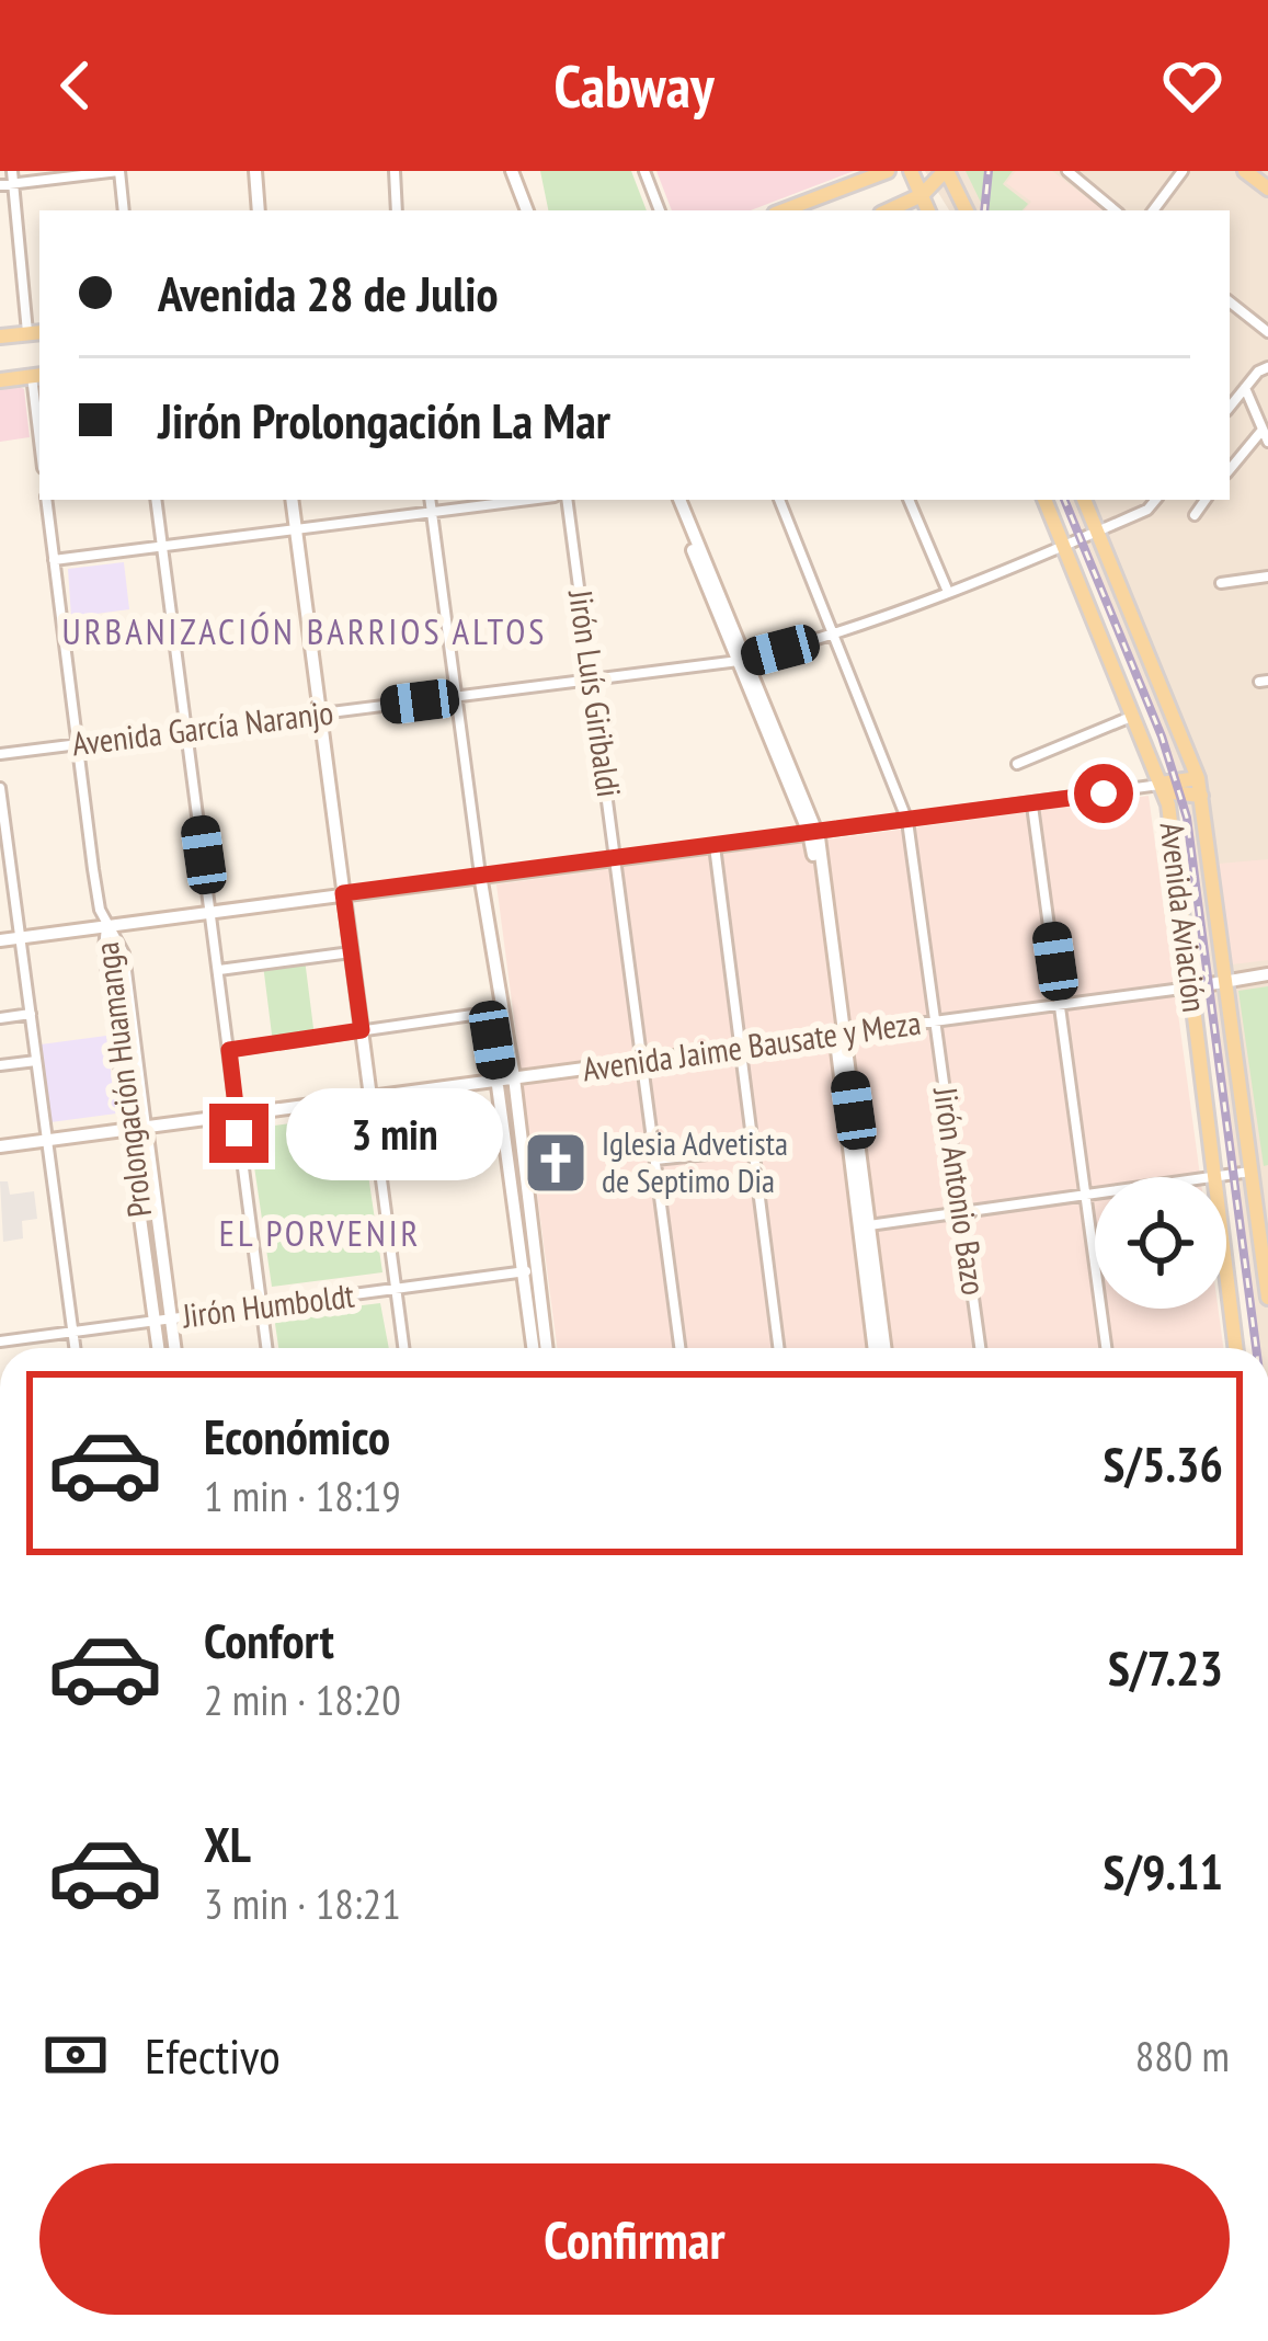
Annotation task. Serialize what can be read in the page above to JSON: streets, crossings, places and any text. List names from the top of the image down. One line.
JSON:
{"streets":{"main road":["Avenida Aviación"],"street":["Jirón Luís Giribaldi","Avenida García Naranjo","Avenida Jaime Bausate y Meza","Prolongación Huamanga","Jirón Antonio Bazo","Jirón Humboldt"]},"crossings":[["Jirón Luís Giribaldi","Avenida García Naranjo"],["Jirón Luís Giribaldi","Avenida Jaime Bausate y Meza"],["Avenida García Naranjo","Avenida Aviación"],["Avenida García Naranjo","Jirón Antonio Bazo"],["Avenida Aviación","Avenida Jaime Bausate y Meza"],["Avenida Jaime Bausate y Meza","Prolongación Huamanga"],["Avenida Jaime Bausate y Meza","Jirón Antonio Bazo"],["Prolongación Huamanga","Jirón Humboldt"]],"districts":["URBANIZACIÓN BARRIOS ALTOS","EL PORVENIR"],"places":{"church":["Iglesia Advetista de Septimo Dia"]},"page":{"header":"Cabway","banner":["Avenida 28 de Julio","Jirón Prolongación La Mar"],"bubble":"3 min","list":[{"name":"Económico","note":"1 min · 18:19","value":"S/5.36"},{"name":"Confort","note":"2 min · 18:20","value":"S/7.23"},{"name":"XL","note":"3 min · 18:21","value":"S/9.11"}],"pay":["Efectivo","880 m"],"buttons":"Confirmar"}}
